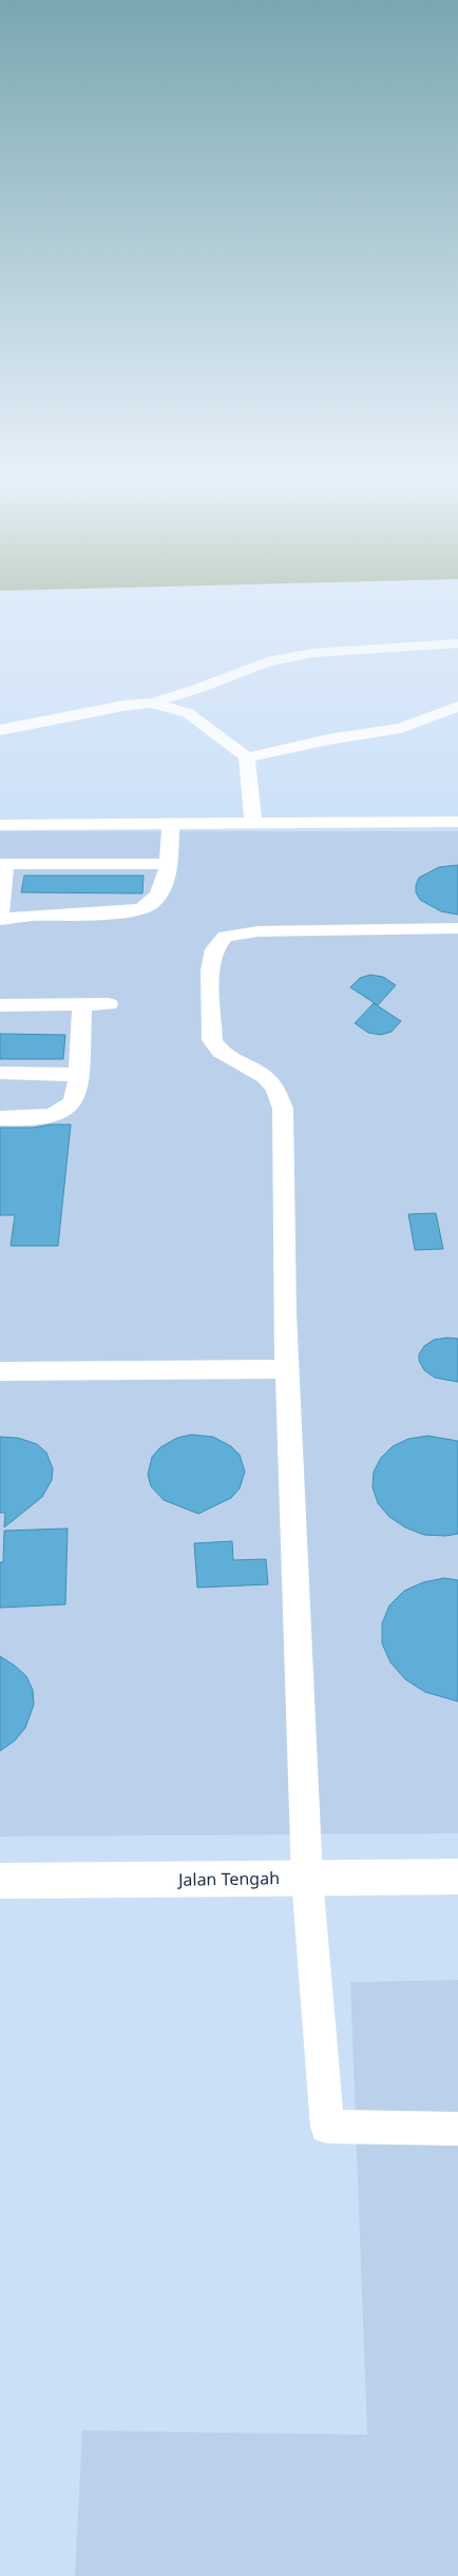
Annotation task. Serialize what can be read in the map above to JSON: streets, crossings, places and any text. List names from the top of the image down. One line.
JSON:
{"streets":{"main road":["Jalan Tengah"]}}
